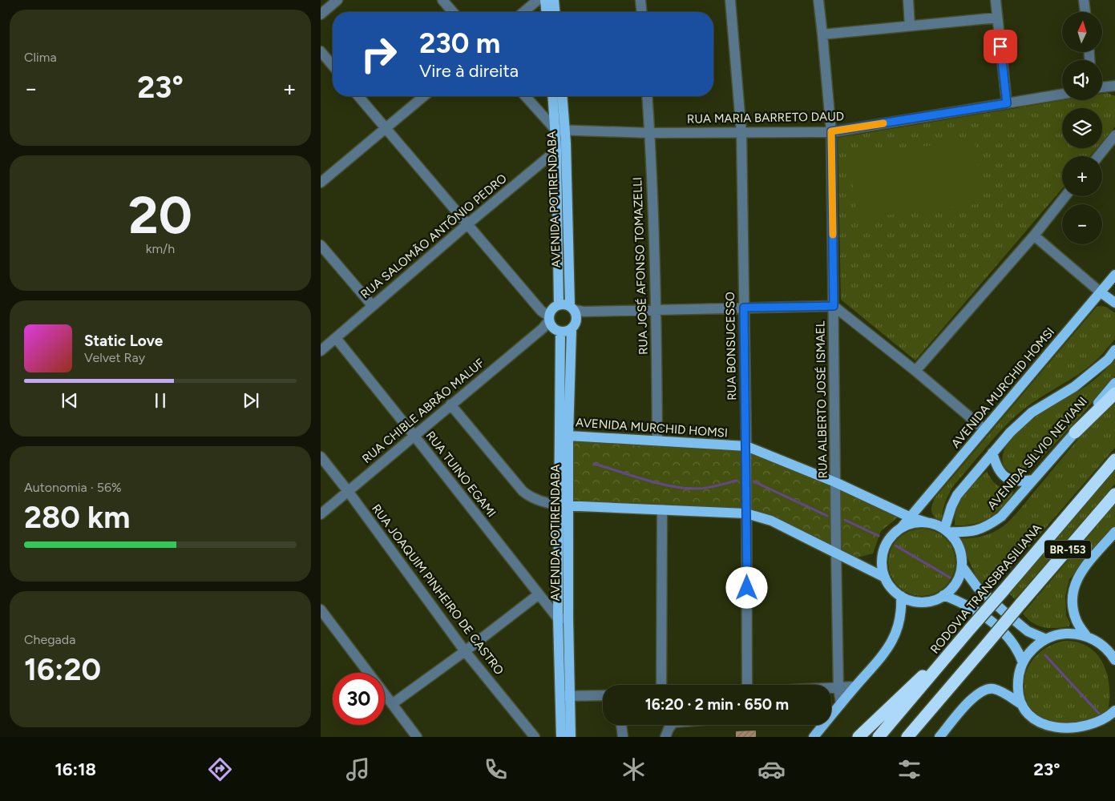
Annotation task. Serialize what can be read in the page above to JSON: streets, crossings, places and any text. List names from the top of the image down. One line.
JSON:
{"streets":{"highway":["BR-153","RODOVIA TRANSBRASILIANA"],"main road":["AVENIDA POTIRENDABA","AVENIDA MURCHID HOMSI","AVENIDA SÍLVIO NEVIANI"],"street":["RUA MARIA BARRETO DAUD","RUA SALOMÃO ANTÔNIO PEDRO","RUA JOSÉ AFONSO TOMAZELLI","RUA BONSUCESSO","RUA ALBERTO JOSÉ ISMAEL","RUA CHIBLE ABRÃO MALUF","RUA TUINO EGAMI","RUA JOAQUIM PINHEIRO DE CASTRO"]},"crossings":[["RUA MARIA BARRETO DAUD","AVENIDA POTIRENDABA"],["RUA MARIA BARRETO DAUD","RUA JOSÉ AFONSO TOMAZELLI"],["RUA MARIA BARRETO DAUD","RUA BONSUCESSO"],["RUA MARIA BARRETO DAUD","RUA ALBERTO JOSÉ ISMAEL"],["AVENIDA POTIRENDABA","RUA SALOMÃO ANTÔNIO PEDRO"],["AVENIDA POTIRENDABA","AVENIDA MURCHID HOMSI"],["AVENIDA POTIRENDABA","RUA CHIBLE ABRÃO MALUF"],["AVENIDA POTIRENDABA","RUA TUINO EGAMI"],["RUA SALOMÃO ANTÔNIO PEDRO","RUA TUINO EGAMI"],["RUA JOSÉ AFONSO TOMAZELLI","AVENIDA MURCHID HOMSI"],["RUA BONSUCESSO","AVENIDA MURCHID HOMSI"],["AVENIDA MURCHID HOMSI","RUA ALBERTO JOSÉ ISMAEL"],["AVENIDA MURCHID HOMSI","AVENIDA SÍLVIO NEVIANI"],["RUA CHIBLE ABRÃO MALUF","RUA TUINO EGAMI"],["RUA CHIBLE ABRÃO MALUF","RUA JOAQUIM PINHEIRO DE CASTRO"]],"north":"top","page":{"tile":["Clima",["20","km/h"],["Autonomia · 56%","280 km"],["Chegada","16:20"]],"map_buttons":["+","−"],"turn":["230 m","Vire à direita"],"heat":["−","23°","+"],"song":["Static Love","Velvet Ray"],"limit":"30","trip":"16:20 · 2 min · 650 m","tabs":["16:18","23°"]}}
